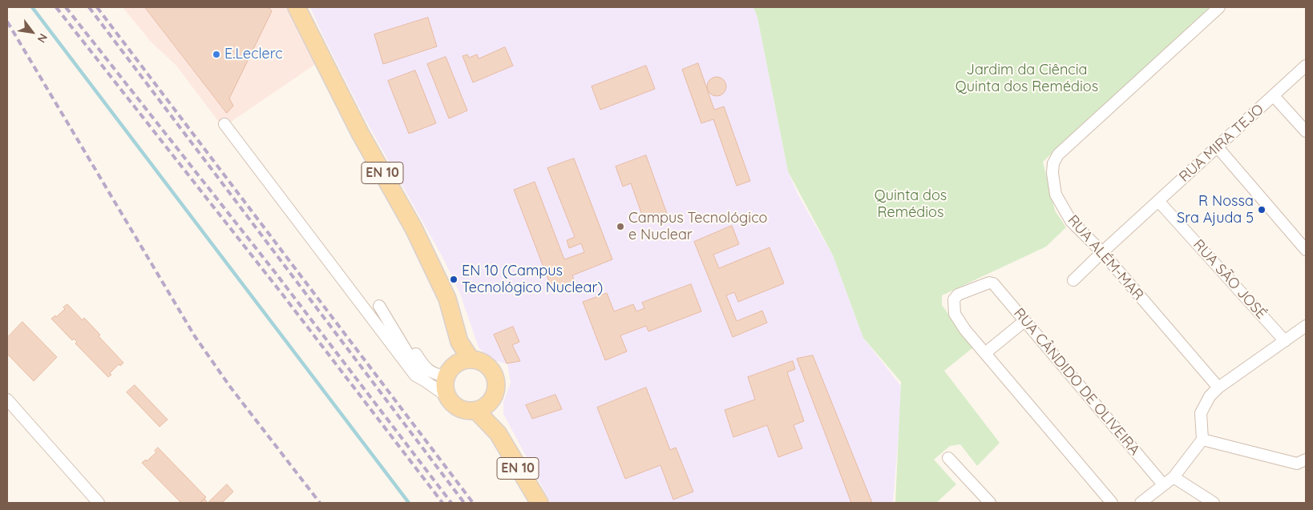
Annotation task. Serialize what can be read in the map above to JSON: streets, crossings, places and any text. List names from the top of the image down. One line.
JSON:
{"streets":{"main road":["EN 10"],"street":["RUA MIRA TEJO","RUA ALÉM-MAR","RUA SÃO JOSÉ","RUA CÂNDIDO DE OLIVEIRA"]},"crossings":[["RUA MIRA TEJO","RUA ALÉM-MAR"],["RUA MIRA TEJO","RUA SÃO JOSÉ"]],"parks":["Jardim da Ciência Quinta dos Remédios","Quinta dos Remédios"],"places":["E.Leclerc","R Nossa Sra Ajuda 5","Campus Tecnológico e Nuclear","EN 10 (Campus Tecnológico Nuclear)"],"north":"bottom right"}
